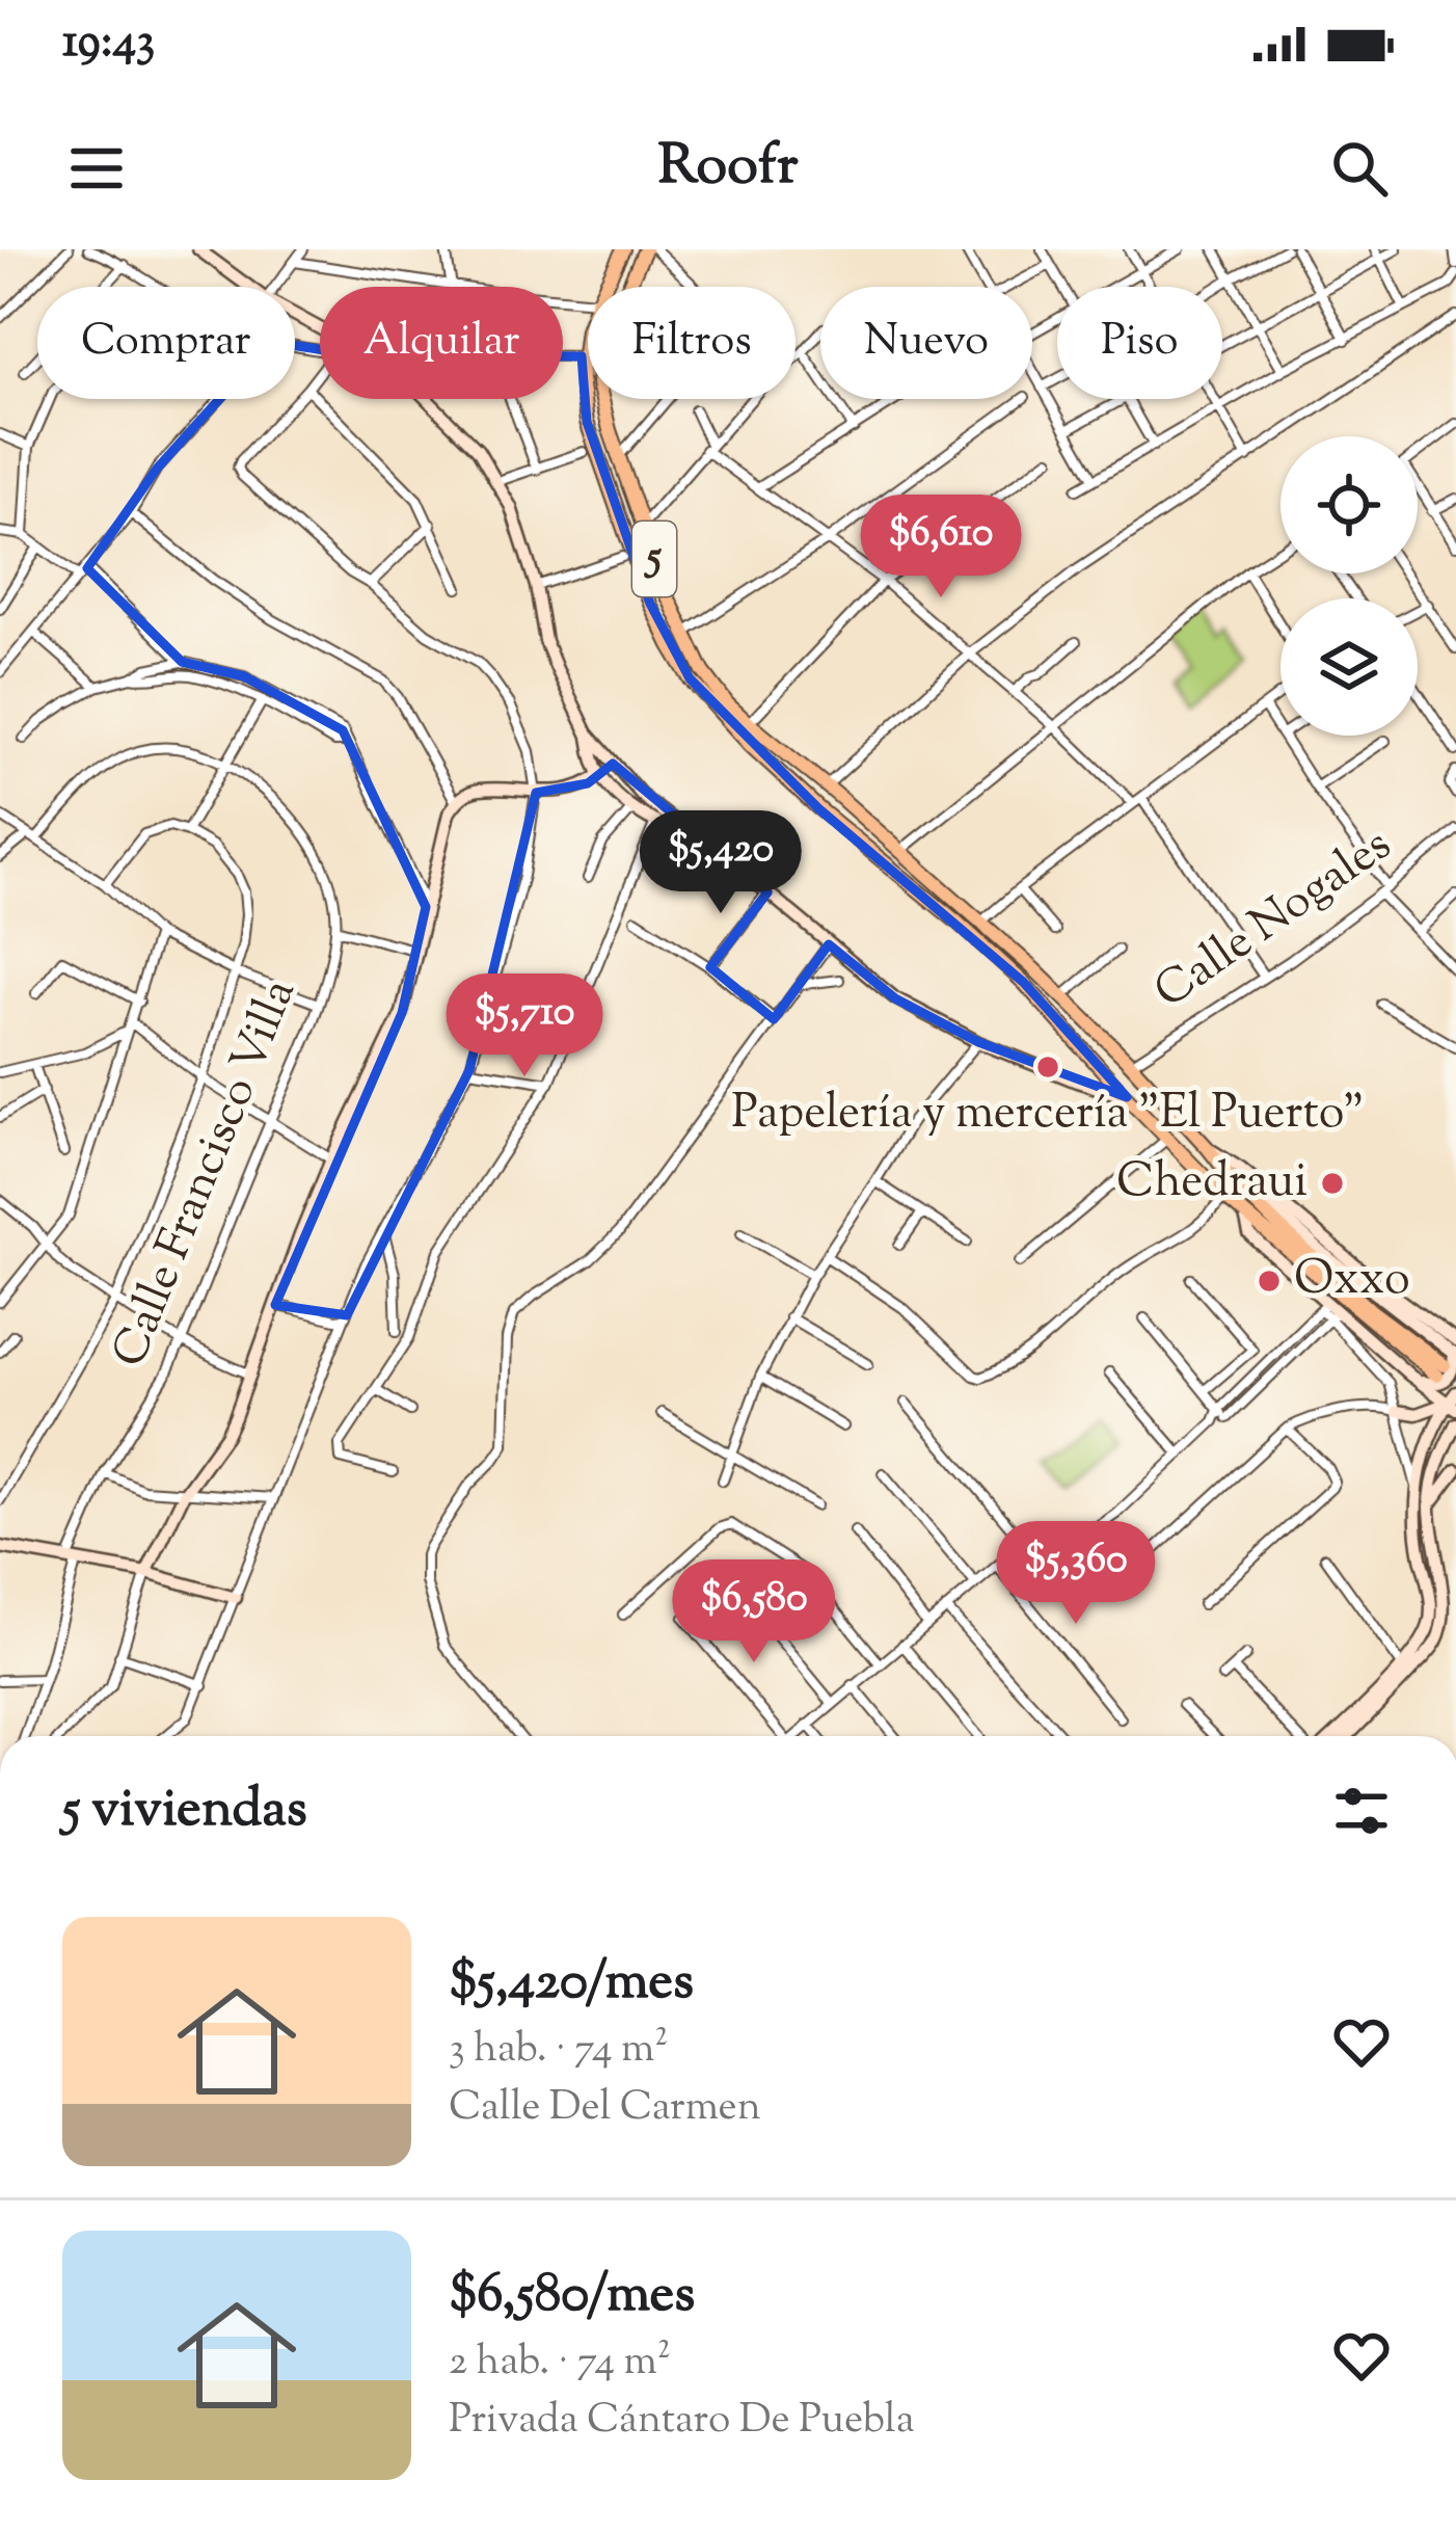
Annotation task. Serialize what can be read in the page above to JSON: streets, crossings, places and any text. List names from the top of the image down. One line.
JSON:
{"streets":{"main road":["5"],"street":["Calle Nogales","Calle Francisco Villa"]},"crossings":[["5","Calle Nogales"]],"places":["Papelería y mercería \"El Puerto\"","Chedraui","Oxxo"],"page":{"status":"19:43","header":"Roofr","chip":["Comprar","Alquilar","Filtros","Nuevo","Piso"],"price":["$6,610","$5,420","$5,710","$5,360","$6,580"],"heading":"5 viviendas","list":[{"name":"$5,420/mes","note":"3 hab. · 74 m² · Calle Del Carmen"},{"name":"$6,580/mes","note":"2 hab. · 74 m² · Privada Cántaro De Puebla"}]}}
